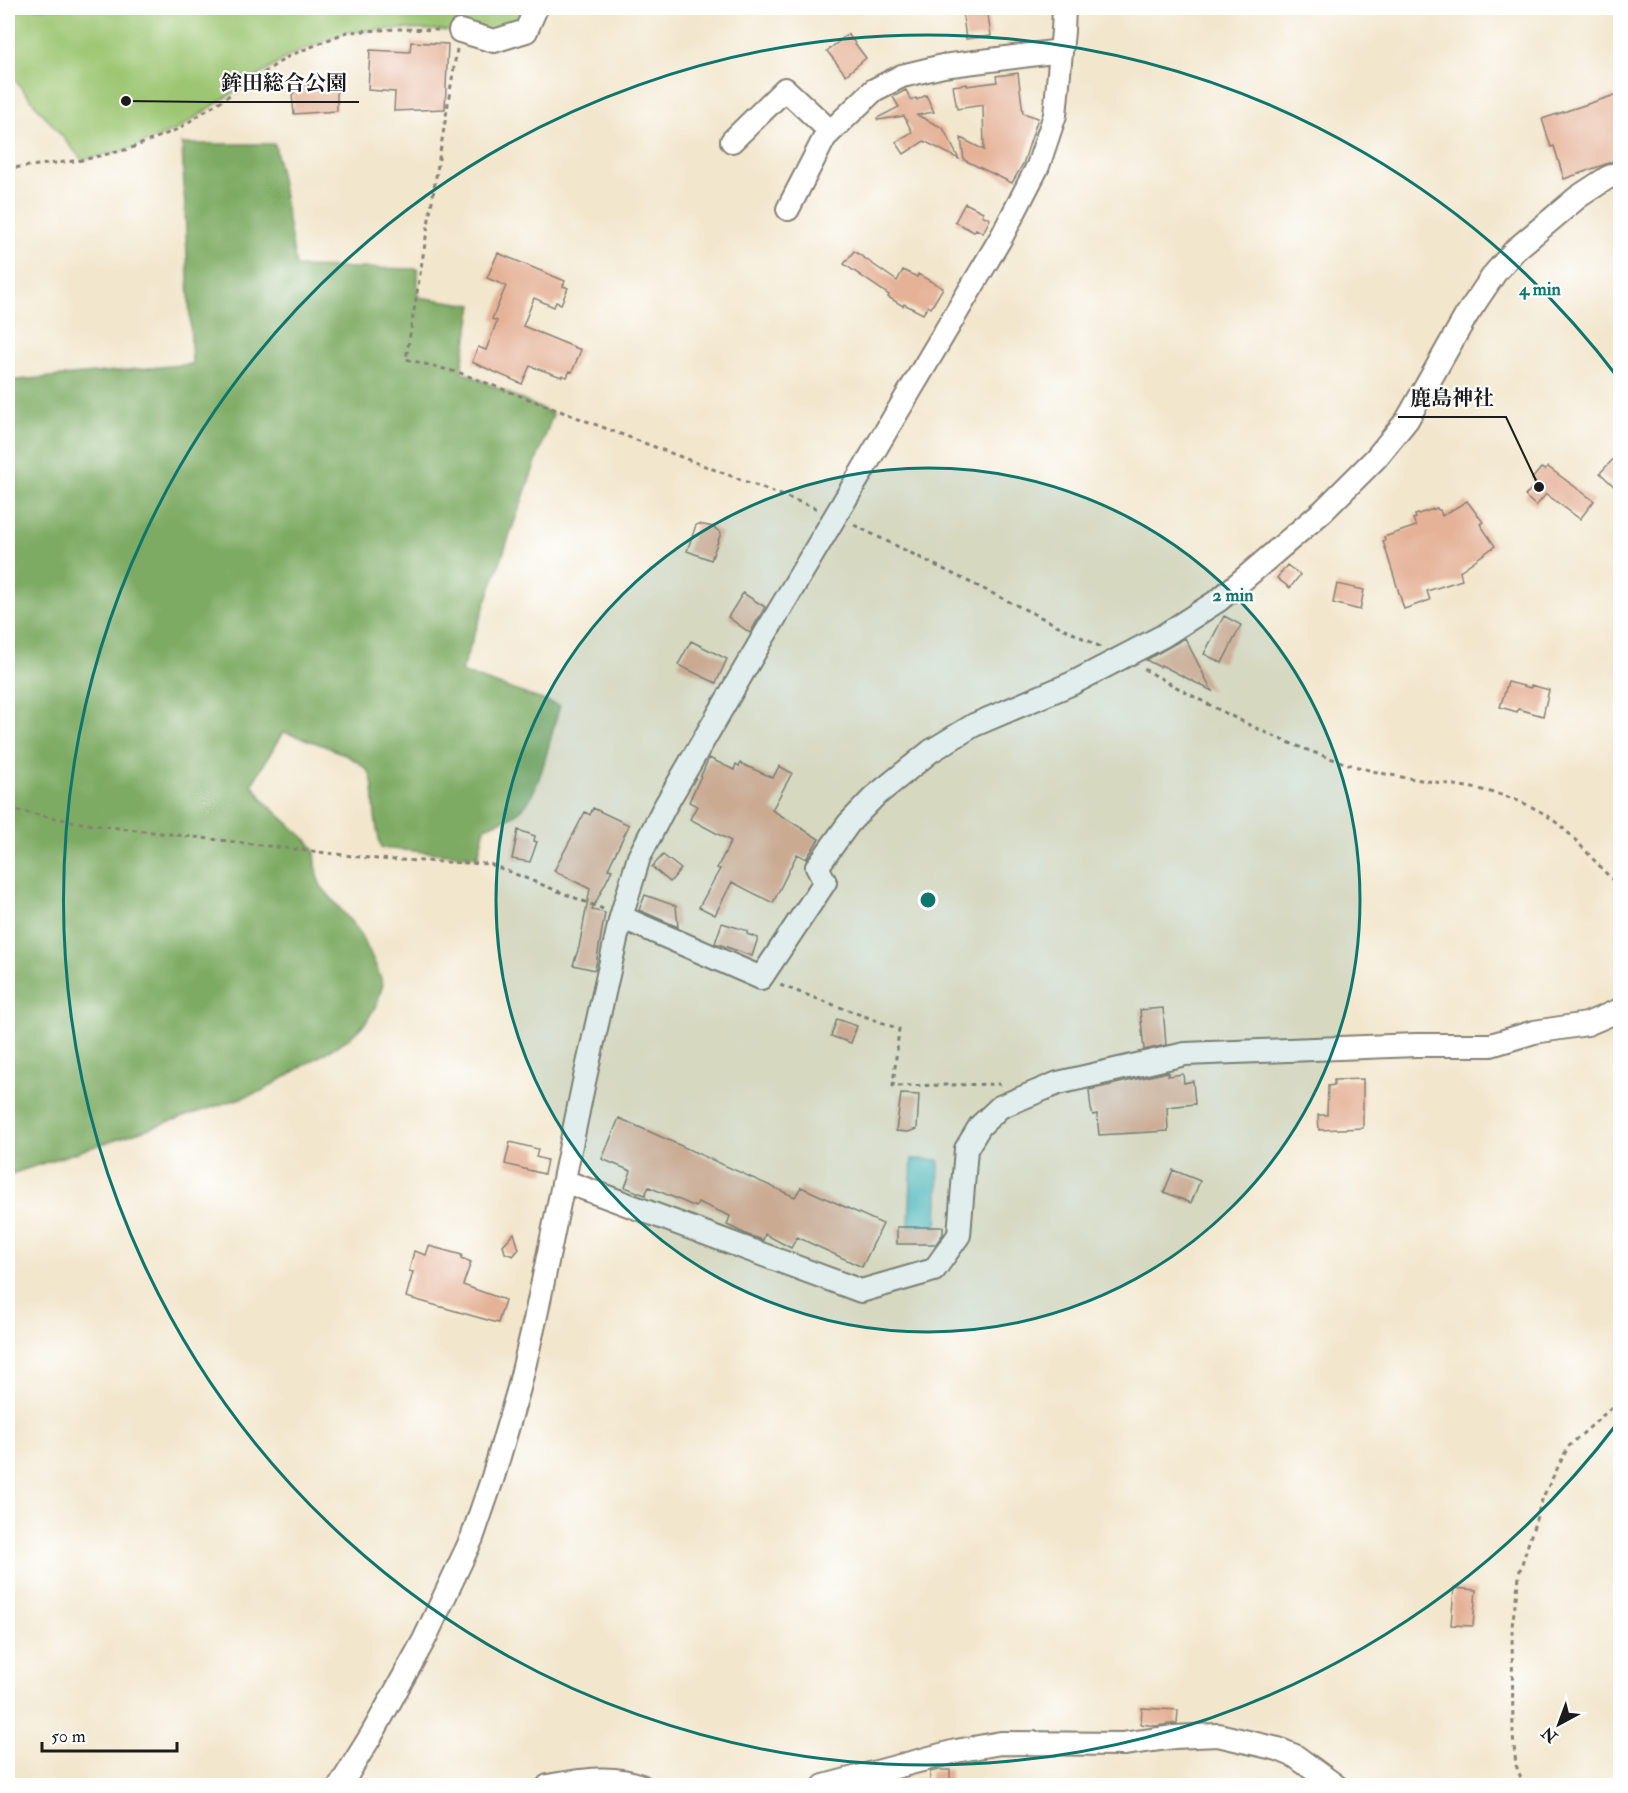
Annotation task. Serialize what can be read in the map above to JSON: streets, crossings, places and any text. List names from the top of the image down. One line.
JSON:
{"places":["鉾田総合公園","鹿島神社"],"scale_bar":"50 m","north":"bottom left","rings":["4 min","2 min"]}
